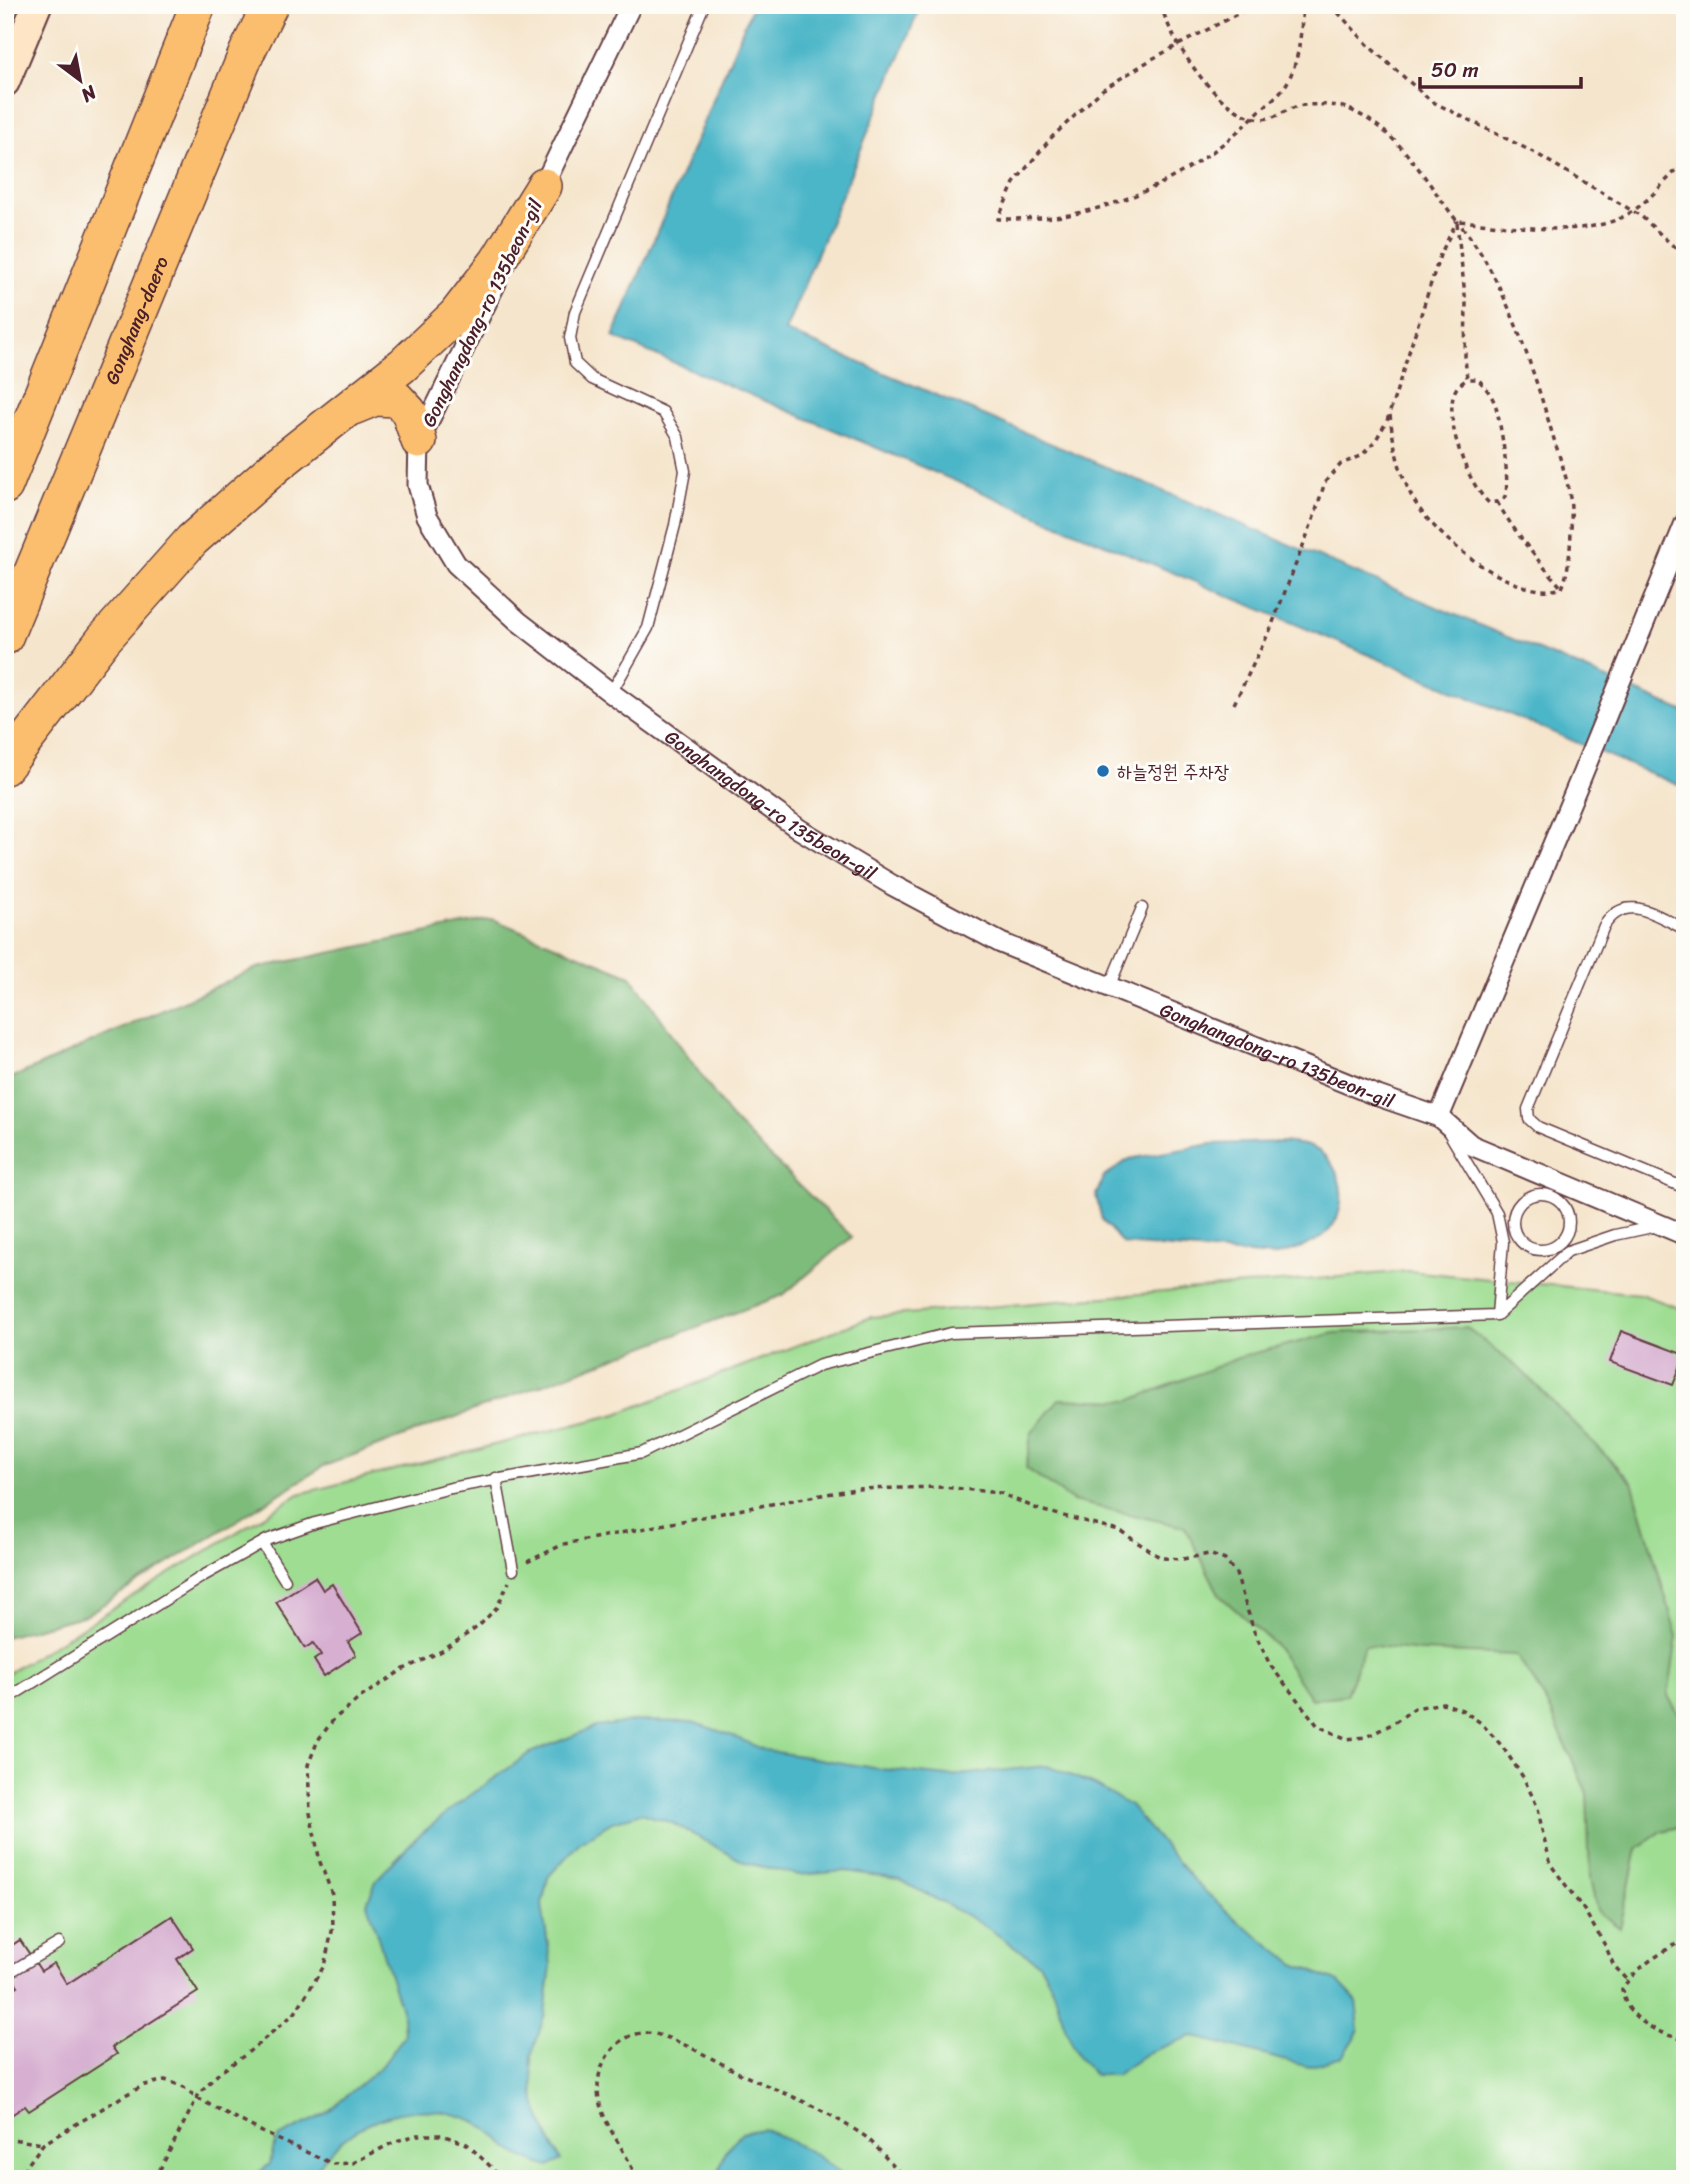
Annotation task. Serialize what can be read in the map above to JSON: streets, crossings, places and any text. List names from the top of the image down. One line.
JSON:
{"streets":{"highway":["Gonghang-daero"],"street":["Gonghangdong-ro 135beon-gil"]},"places":["하늘정원 주차장"],"scale_bar":"50 m","north":"bottom right"}
